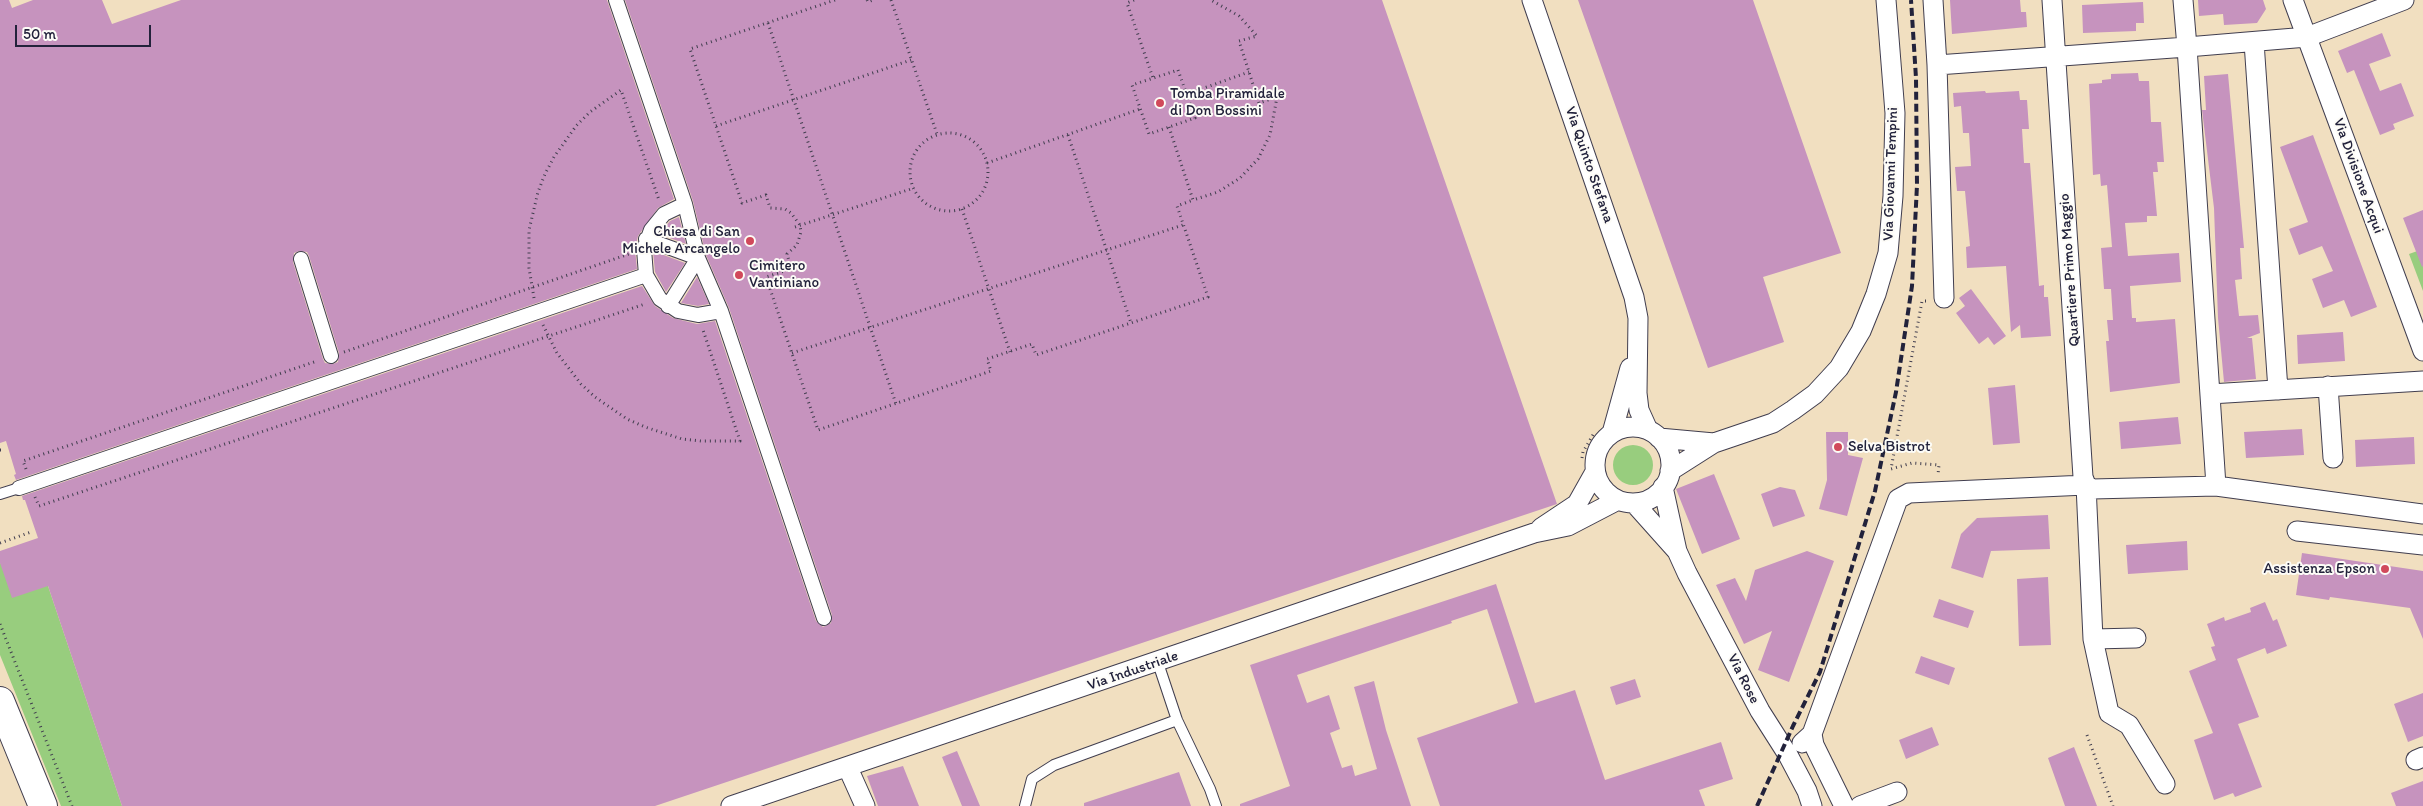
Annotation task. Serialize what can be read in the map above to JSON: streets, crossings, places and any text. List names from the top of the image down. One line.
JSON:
{"streets":{"street":["Via Quinto Stefana","Via Giovanni Tempini","Via Divisione Acqui","Quartiere Primo Maggio","Via Industriale","Via Rose"]},"crossings":[["Via Quinto Stefana","Via Giovanni Tempini"],["Via Quinto Stefana","Via Industriale"],["Via Quinto Stefana","Via Rose"],["Via Giovanni Tempini","Via Industriale"],["Via Giovanni Tempini","Via Rose"],["Via Industriale","Via Rose"]],"places":["Tomba Piramidale di Don Bossini","Chiesa di San Michele Arcangelo","Cimitero Vantiniano","Selva Bistrot","Assistenza Epson"],"scale_bar":"50 m"}
